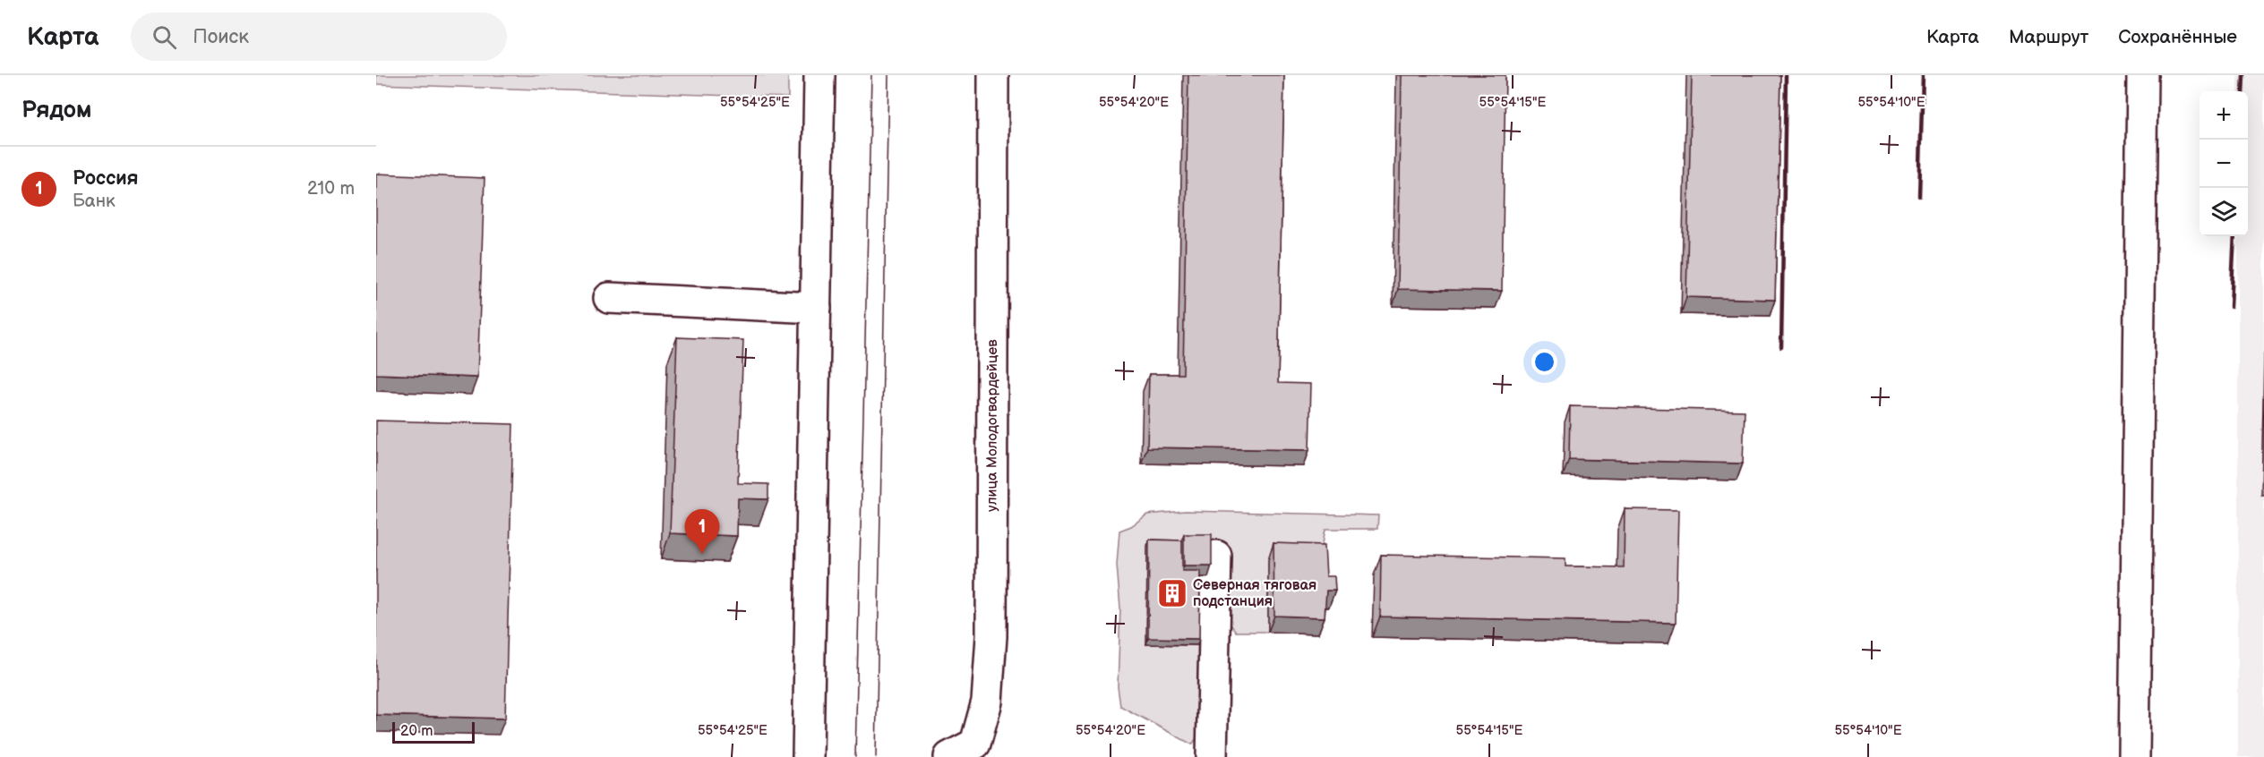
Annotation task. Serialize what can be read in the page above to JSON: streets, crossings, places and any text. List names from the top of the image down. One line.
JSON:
{"streets":{"street":["улица Молодогвардейцев"]},"places":{"building":["Северная тяговая подстанция"]},"scale_bar":"20 m","page":{"header":"Карта","search":"Поиск","nav":["Карта","Маршрут","Сохранённые"],"heading":"Рядом","map_buttons":["+","−"],"list":[{"mark":"1","name":"Россия","note":"Банк","value":"210 m"}],"pins":"1","scale":"20 m"},"coordinates":["55°54'25\"E","55°54'20\"E","55°54'15\"E","55°54'10\"E"]}
